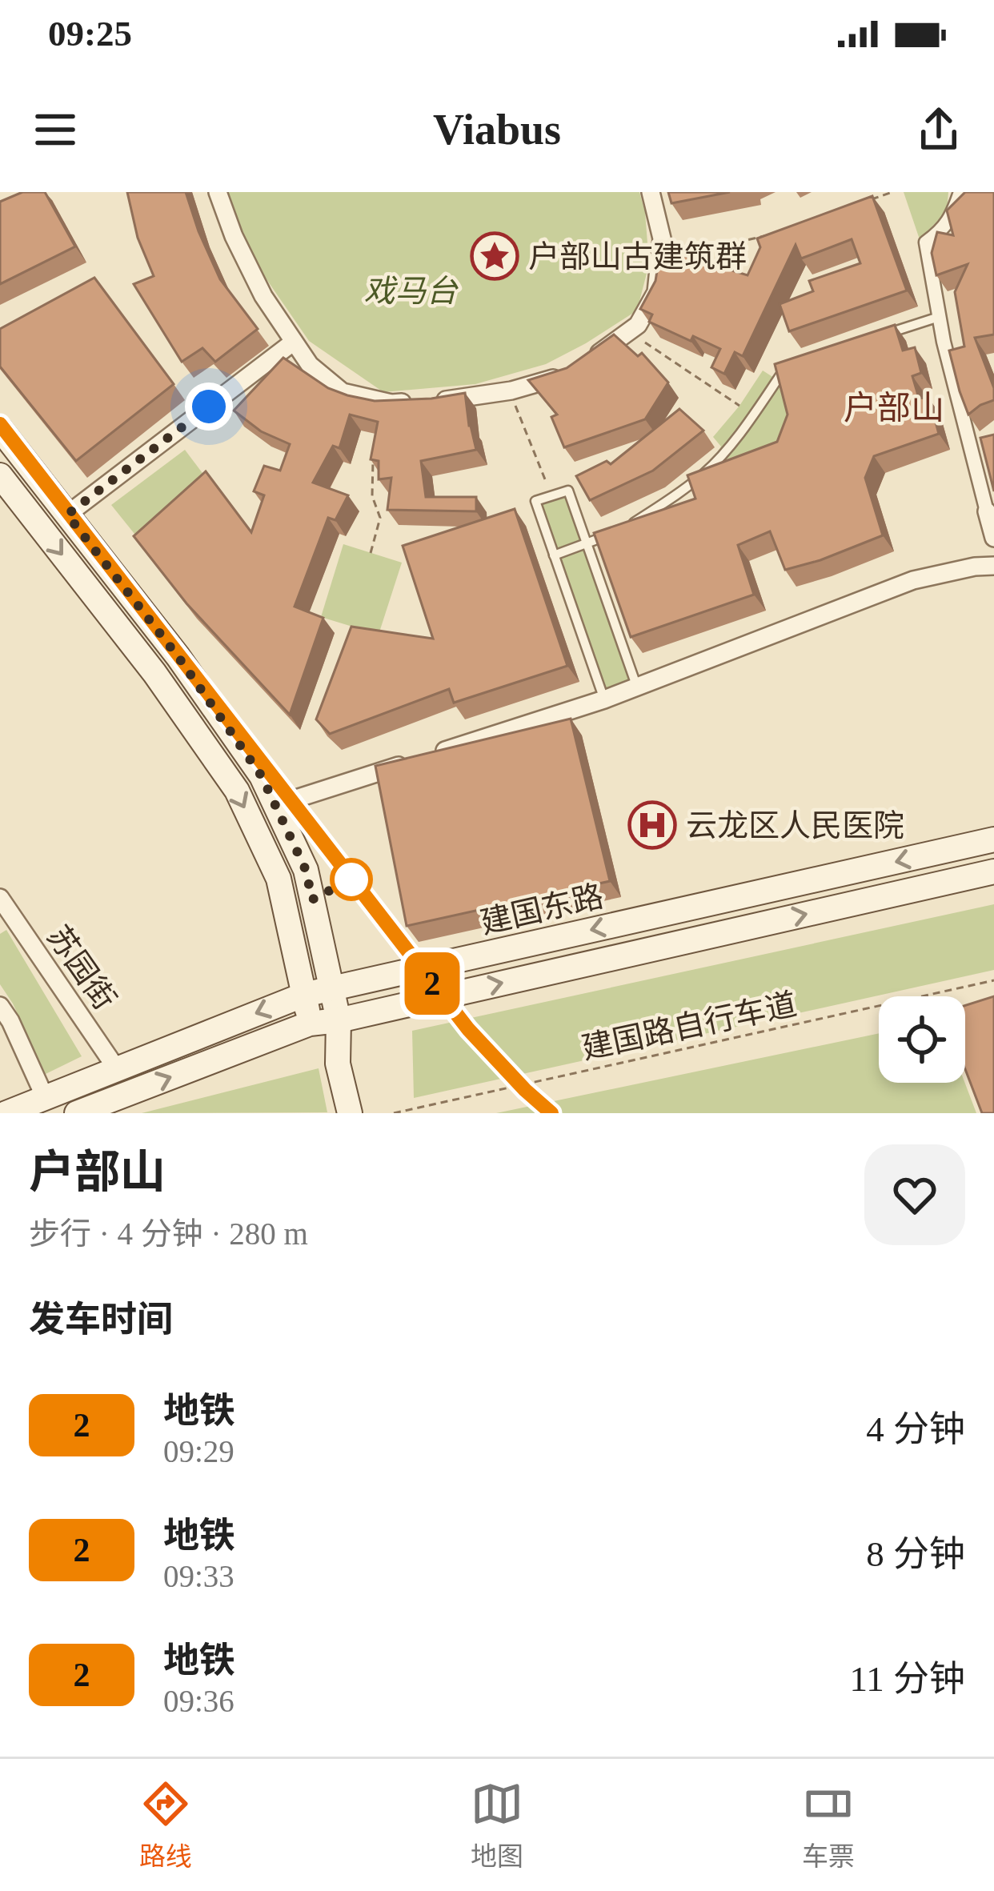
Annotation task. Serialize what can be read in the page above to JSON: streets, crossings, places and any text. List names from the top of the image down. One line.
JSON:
{"streets":{"main road":["建国东路"],"street":["苏园街"],"path":["建国路自行车道"]},"crossings":[["建国东路","苏园街"]],"districts":["户部山"],"parks":["戏马台"],"places":{"place":["户部山古建筑群"],"hospital":["云龙区人民医院"]},"lines":["metro line 2"],"page":{"status":"09:25","header":"Viabus","on_map":"2","heading":[["户部山","步行 · 4 分钟 · 280 m"],"发车时间"],"list":[{"mark":"2","name":"地铁","note":"09:29","value":"4 分钟"},{"mark":"2","name":"地铁","note":"09:33","value":"8 分钟"},{"mark":"2","name":"地铁","note":"09:36","value":"11 分钟"}],"tabs":["路线","地图","车票"]}}
